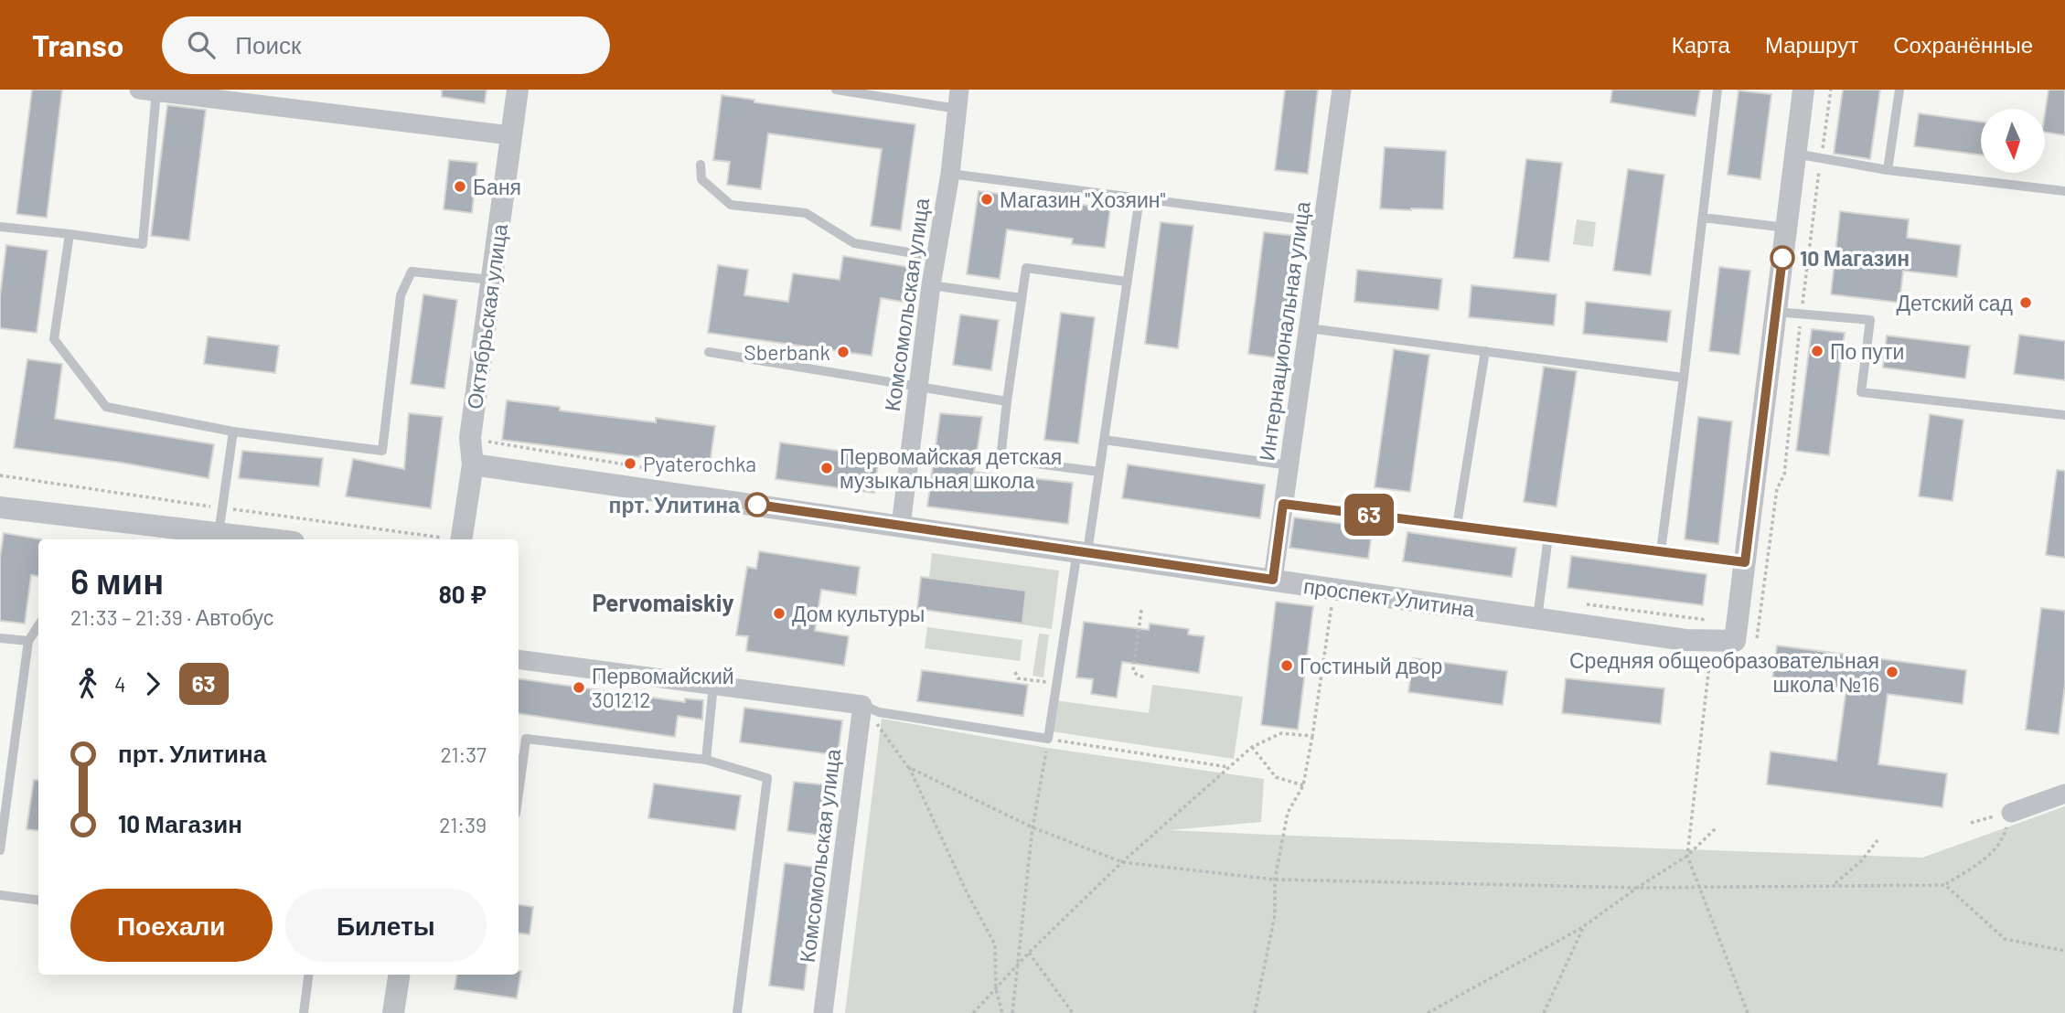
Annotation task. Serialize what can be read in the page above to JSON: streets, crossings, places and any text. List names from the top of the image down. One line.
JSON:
{"streets":{"street":["Комсомольская улица","Октябрьская улица","Интернациональная улица","проспект Улитина"]},"crossings":[["Комсомольская улица","проспект Улитина"],["Октябрьская улица","проспект Улитина"],["Интернациональная улица","проспект Улитина"]],"districts":["Pervomaiskiy"],"places":["Баня","Магазин \"Хозяин\"","10 Магазин","Детский сад","По пути","Sberbank","Pyaterochka","Первомайская детская музыкальная школа","прт. Улитина","Дом культуры","Гостиный двор","Средняя общеобразовательная школа №16","Первомайский 301212"],"lines":["bus line 63"],"north":"bottom","page":{"header":"Transo","search":"Поиск","nav":["Карта","Маршрут","Сохранённые"],"on_map":"63","heading":["6 мин","21:33 – 21:39 · Автобус","80 ₽"],"legs":["4","63"],"list":[{"name":"прт. Улитина","value":"21:37"},{"name":"10 Магазин","value":"21:39"}],"buttons":["Поехали","Билеты"]}}
